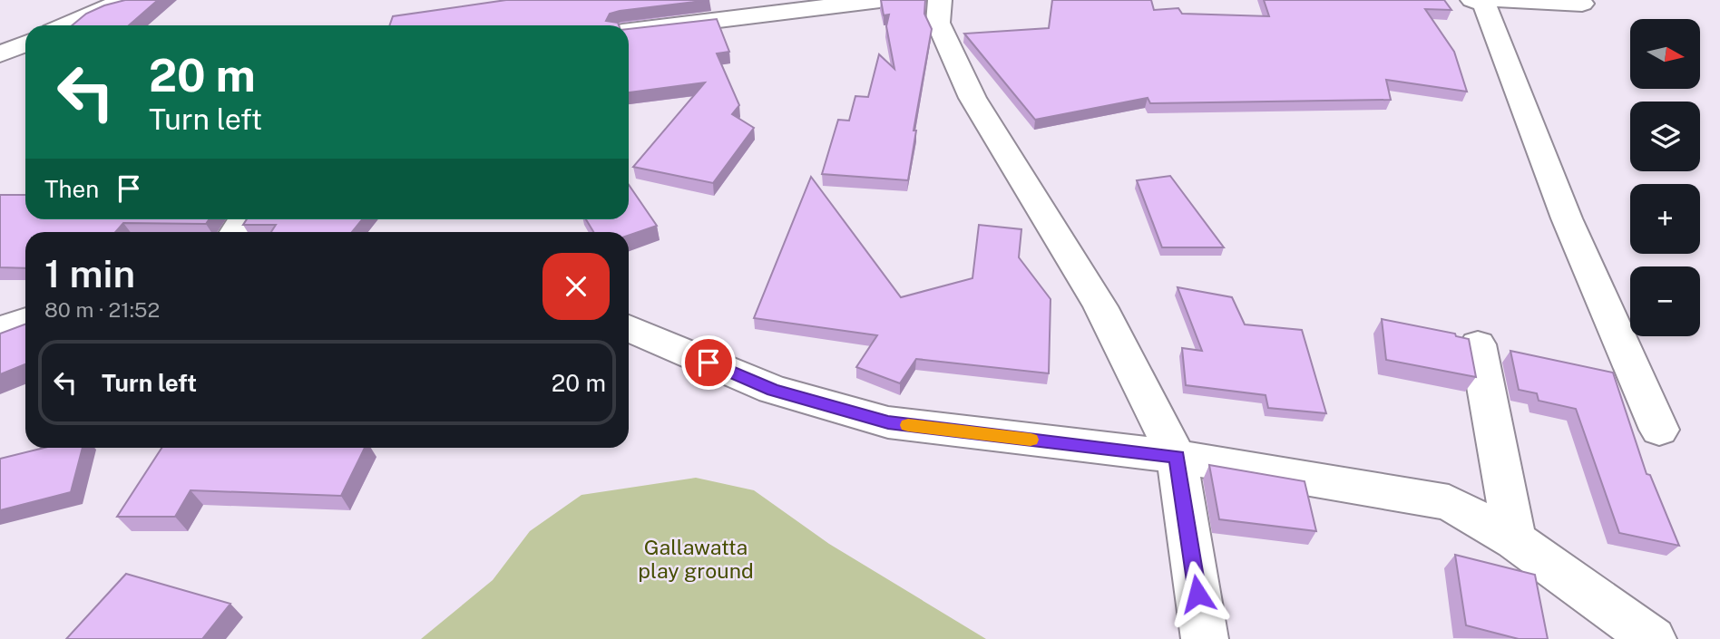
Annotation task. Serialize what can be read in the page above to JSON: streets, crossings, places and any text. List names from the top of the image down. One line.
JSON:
{"parks":["Gallawatta play ground"],"north":"right","page":{"map_buttons":["+","−"],"turn":["20 m","Turn left"],"then":"Then","heading":["1 min","80 m · 21:52"],"list":[{"name":"Turn left","value":"20 m"}]}}
